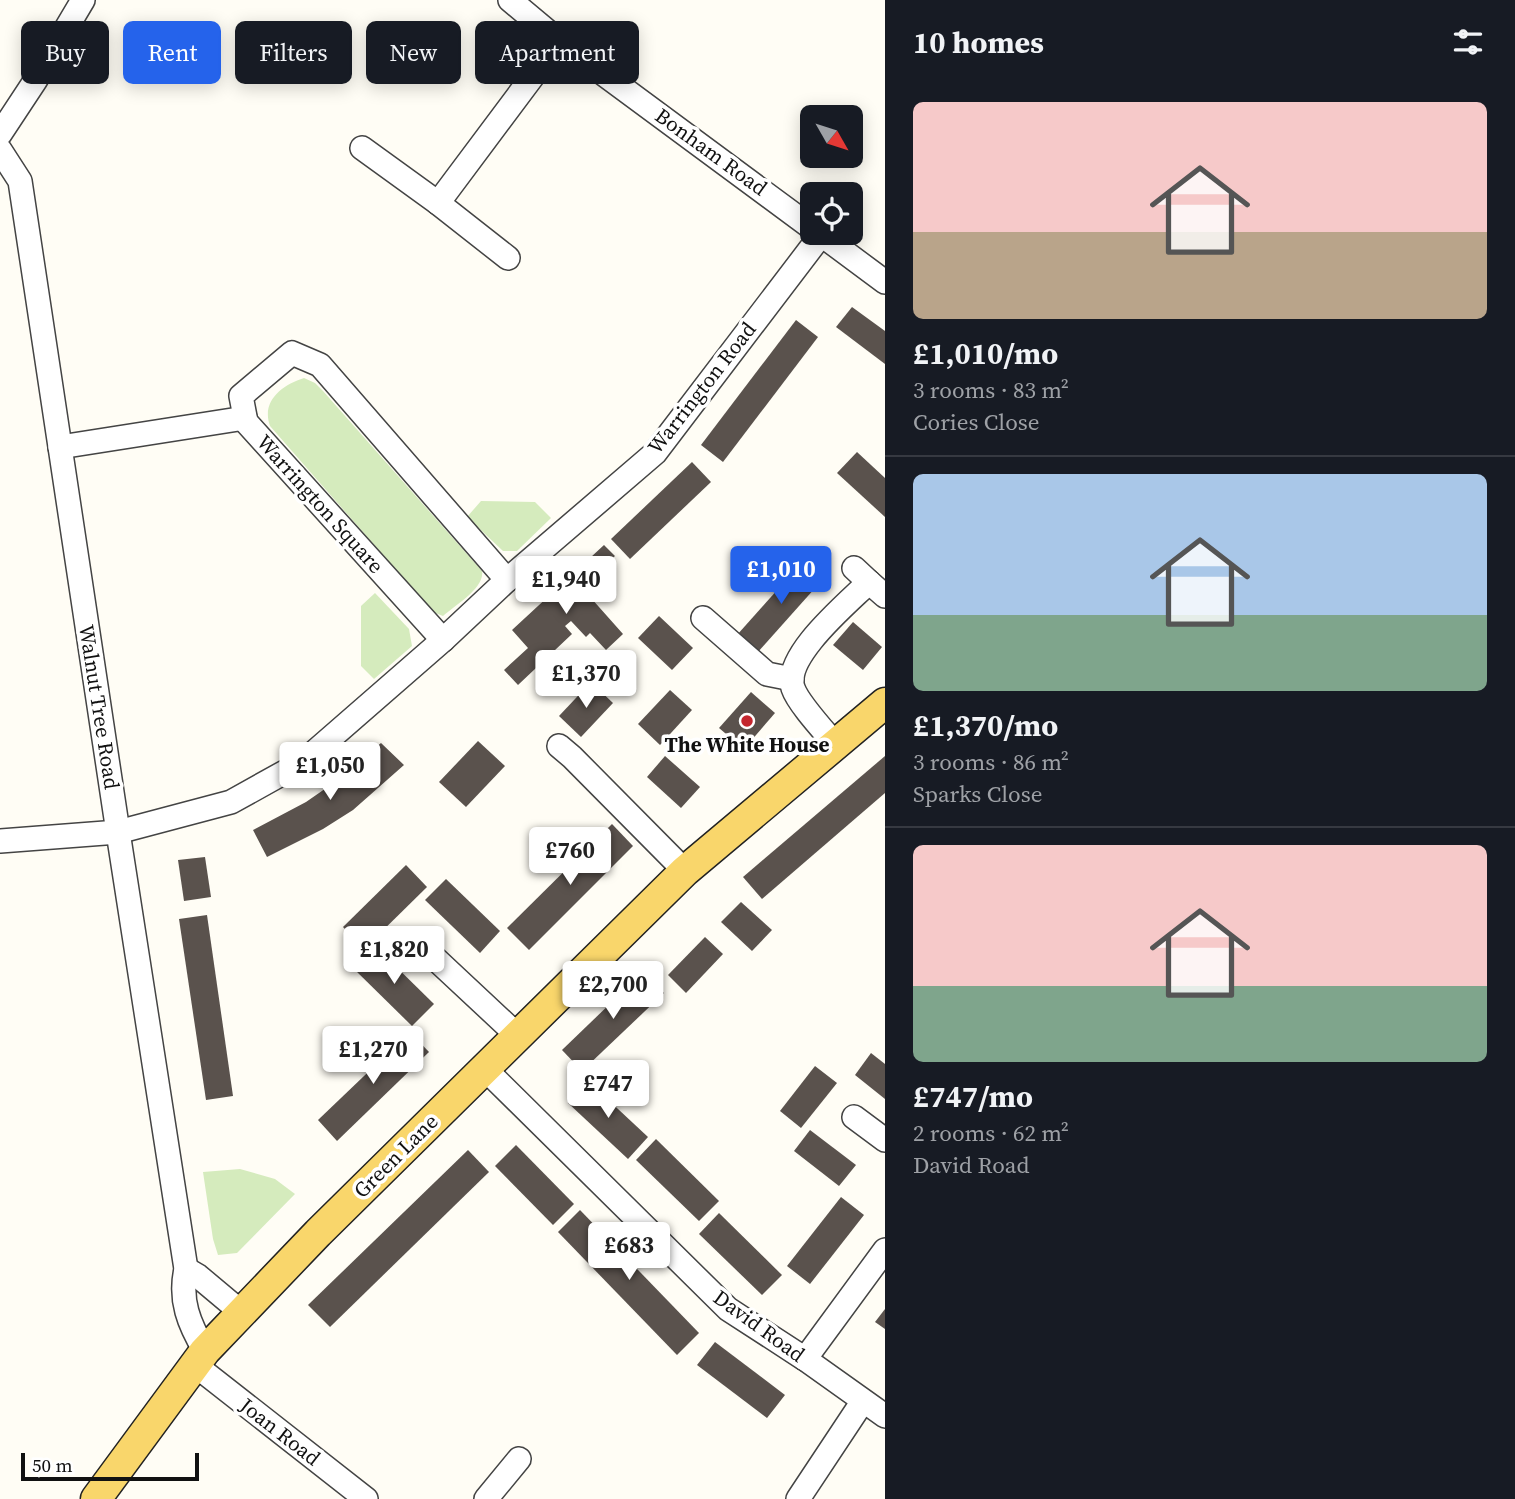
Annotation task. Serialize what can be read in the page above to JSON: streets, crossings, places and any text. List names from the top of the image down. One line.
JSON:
{"streets":{"main road":["Green Lane"],"street":["Bonham Road","Warrington Road","Warrington Square","Walnut Tree Road","David Road","Joan Road"]},"crossings":[["Warrington Road","Warrington Square"],["Warrington Road","Walnut Tree Road"],["Walnut Tree Road","Green Lane"],["Walnut Tree Road","Joan Road"],["Green Lane","David Road"],["Green Lane","Joan Road"]],"places":["The White House"],"scale_bar":"50 m","north":"bottom right","page":{"heading":"10 homes","chip":["Buy","Rent","Filters","New","Apartment"],"list":[{"name":"£1,010/mo","note":"3 rooms · 83 m² · Cories Close"},{"name":"£1,370/mo","note":"3 rooms · 86 m² · Sparks Close"},{"name":"£747/mo","note":"2 rooms · 62 m² · David Road"}],"price":["£1,010","£1,940","£1,370","£1,050","£760","£1,820","£2,700","£1,270","£747","£683"],"scale":"50 m"}}
